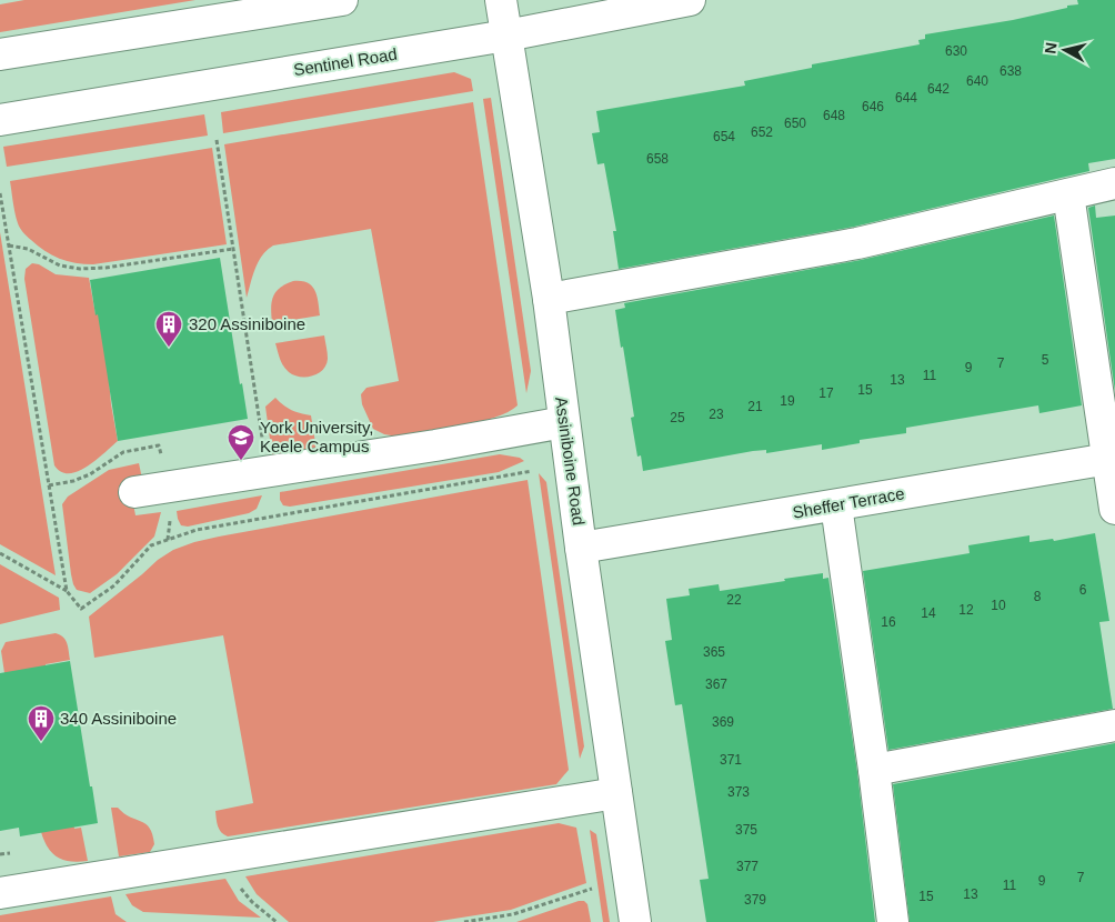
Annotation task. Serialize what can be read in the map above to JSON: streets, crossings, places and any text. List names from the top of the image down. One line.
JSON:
{"streets":{"street":["Sentinel Road","Assiniboine Road","Sheffer Terrace"]},"crossings":[["Sentinel Road","Assiniboine Road"],["Assiniboine Road","Sheffer Terrace"]],"places":{"building":["320 Assiniboine","340 Assiniboine"],"school or university":["York University, Keele Campus"]},"house_numbers":["630","638","640","642","644","646","648","650","652","654","658","5","7","9","11","13","15","17","19","21","23","25","6","8","22","10","12","14","16","365","367","369","371","373","375","377","7","9","11","13","15","379"],"north":"left"}
